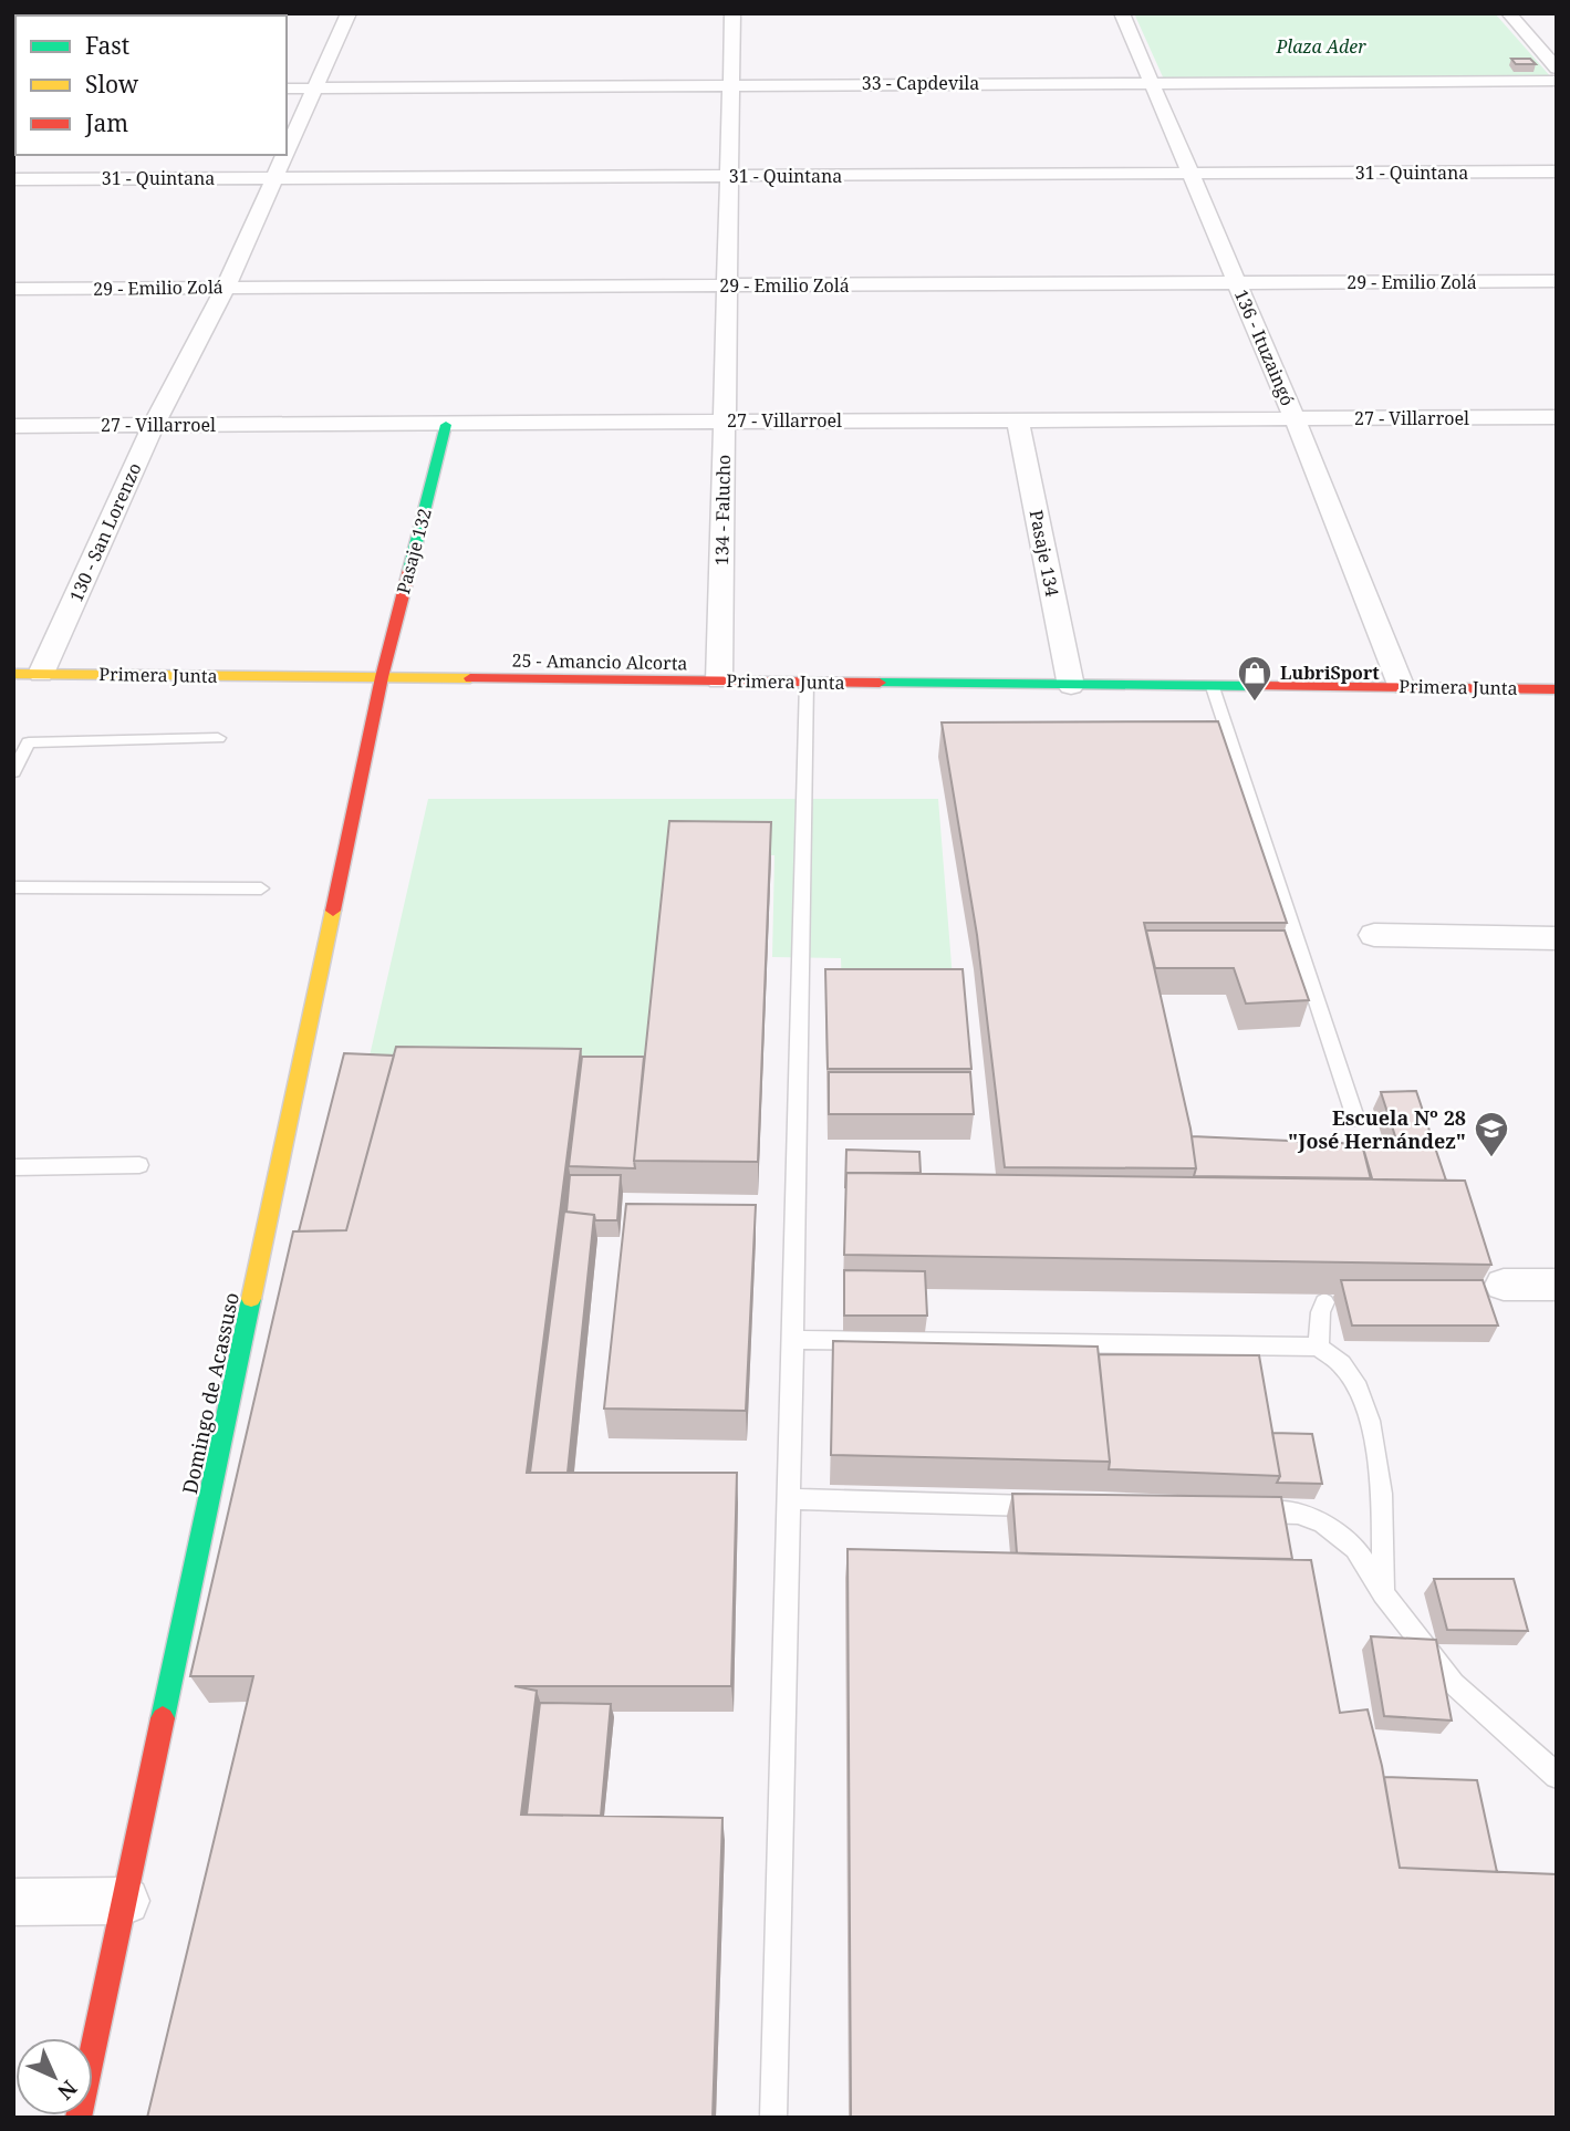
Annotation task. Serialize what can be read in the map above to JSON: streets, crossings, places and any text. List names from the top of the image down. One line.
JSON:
{"streets":{"main road":["Pasaje 132","Primera Junta","Domingo de Acassuso"],"street":["33 - Capdevila","31 - Quintana","29 - Emilio Zolá","136 - Ituzaingó","27 - Villarroel","134 - Falucho","130 - San Lorenzo","Pasaje 134"]},"crossings":[["33 - Capdevila","136 - Ituzaingó"],["33 - Capdevila","134 - Falucho"],["33 - Capdevila","130 - San Lorenzo"],["31 - Quintana","136 - Ituzaingó"],["31 - Quintana","134 - Falucho"],["31 - Quintana","130 - San Lorenzo"],["29 - Emilio Zolá","136 - Ituzaingó"],["29 - Emilio Zolá","134 - Falucho"],["29 - Emilio Zolá","130 - San Lorenzo"],["136 - Ituzaingó","27 - Villarroel"],["136 - Ituzaingó","Primera Junta"],["27 - Villarroel","134 - Falucho"],["27 - Villarroel","130 - San Lorenzo"],["27 - Villarroel","Pasaje 132"],["27 - Villarroel","Pasaje 134"],["134 - Falucho","Primera Junta"],["130 - San Lorenzo","Primera Junta"],["Pasaje 132","Primera Junta"],["Pasaje 132","Domingo de Acassuso"],["Pasaje 134","Primera Junta"],["Primera Junta","Domingo de Acassuso"]],"parks":["Plaza Ader"],"places":{"shop":["LubriSport"],"school or university":["Escuela Nº 28 \"José Hernández\""]},"legend":["Fast","Slow","Jam"],"north":"bottom right"}
